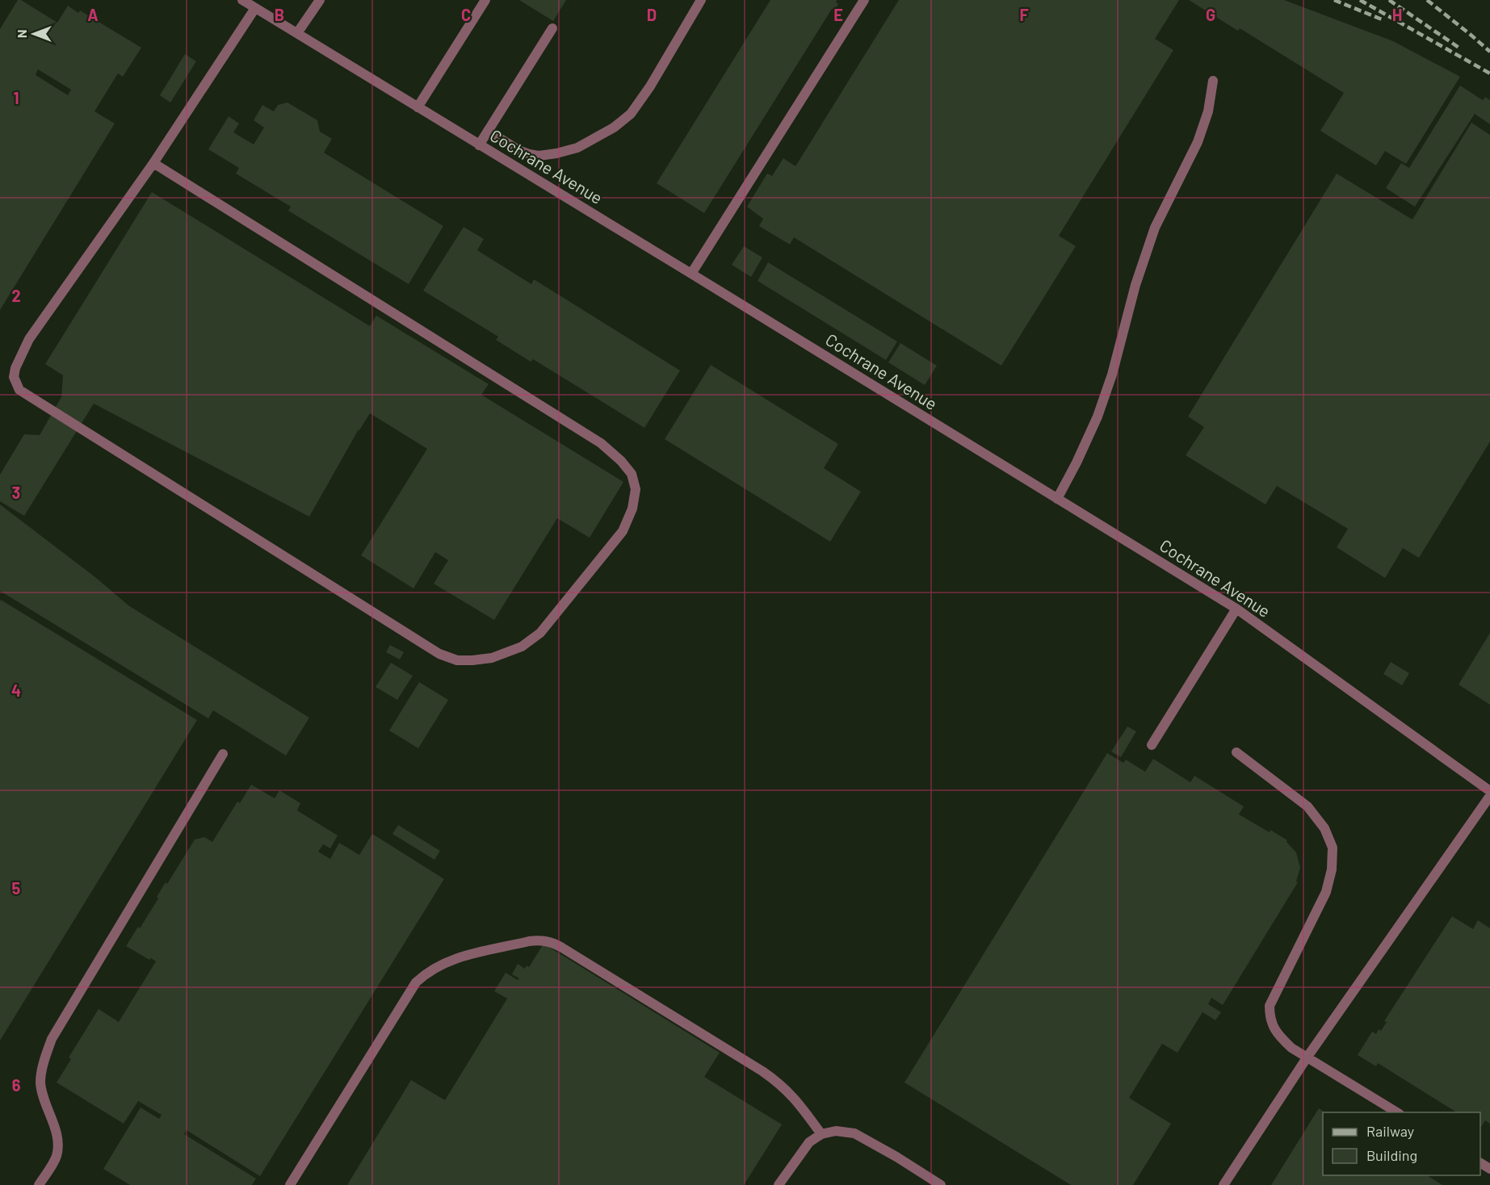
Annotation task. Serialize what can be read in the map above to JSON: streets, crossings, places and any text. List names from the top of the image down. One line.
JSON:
{"streets":{"lane":["Cochrane Avenue"]},"legend":["Railway","Building"],"north":"left","grid":{"columns":["A","B","C","D","E","F","G","H"],"rows":["1","2","3","4","5","6"]}}
